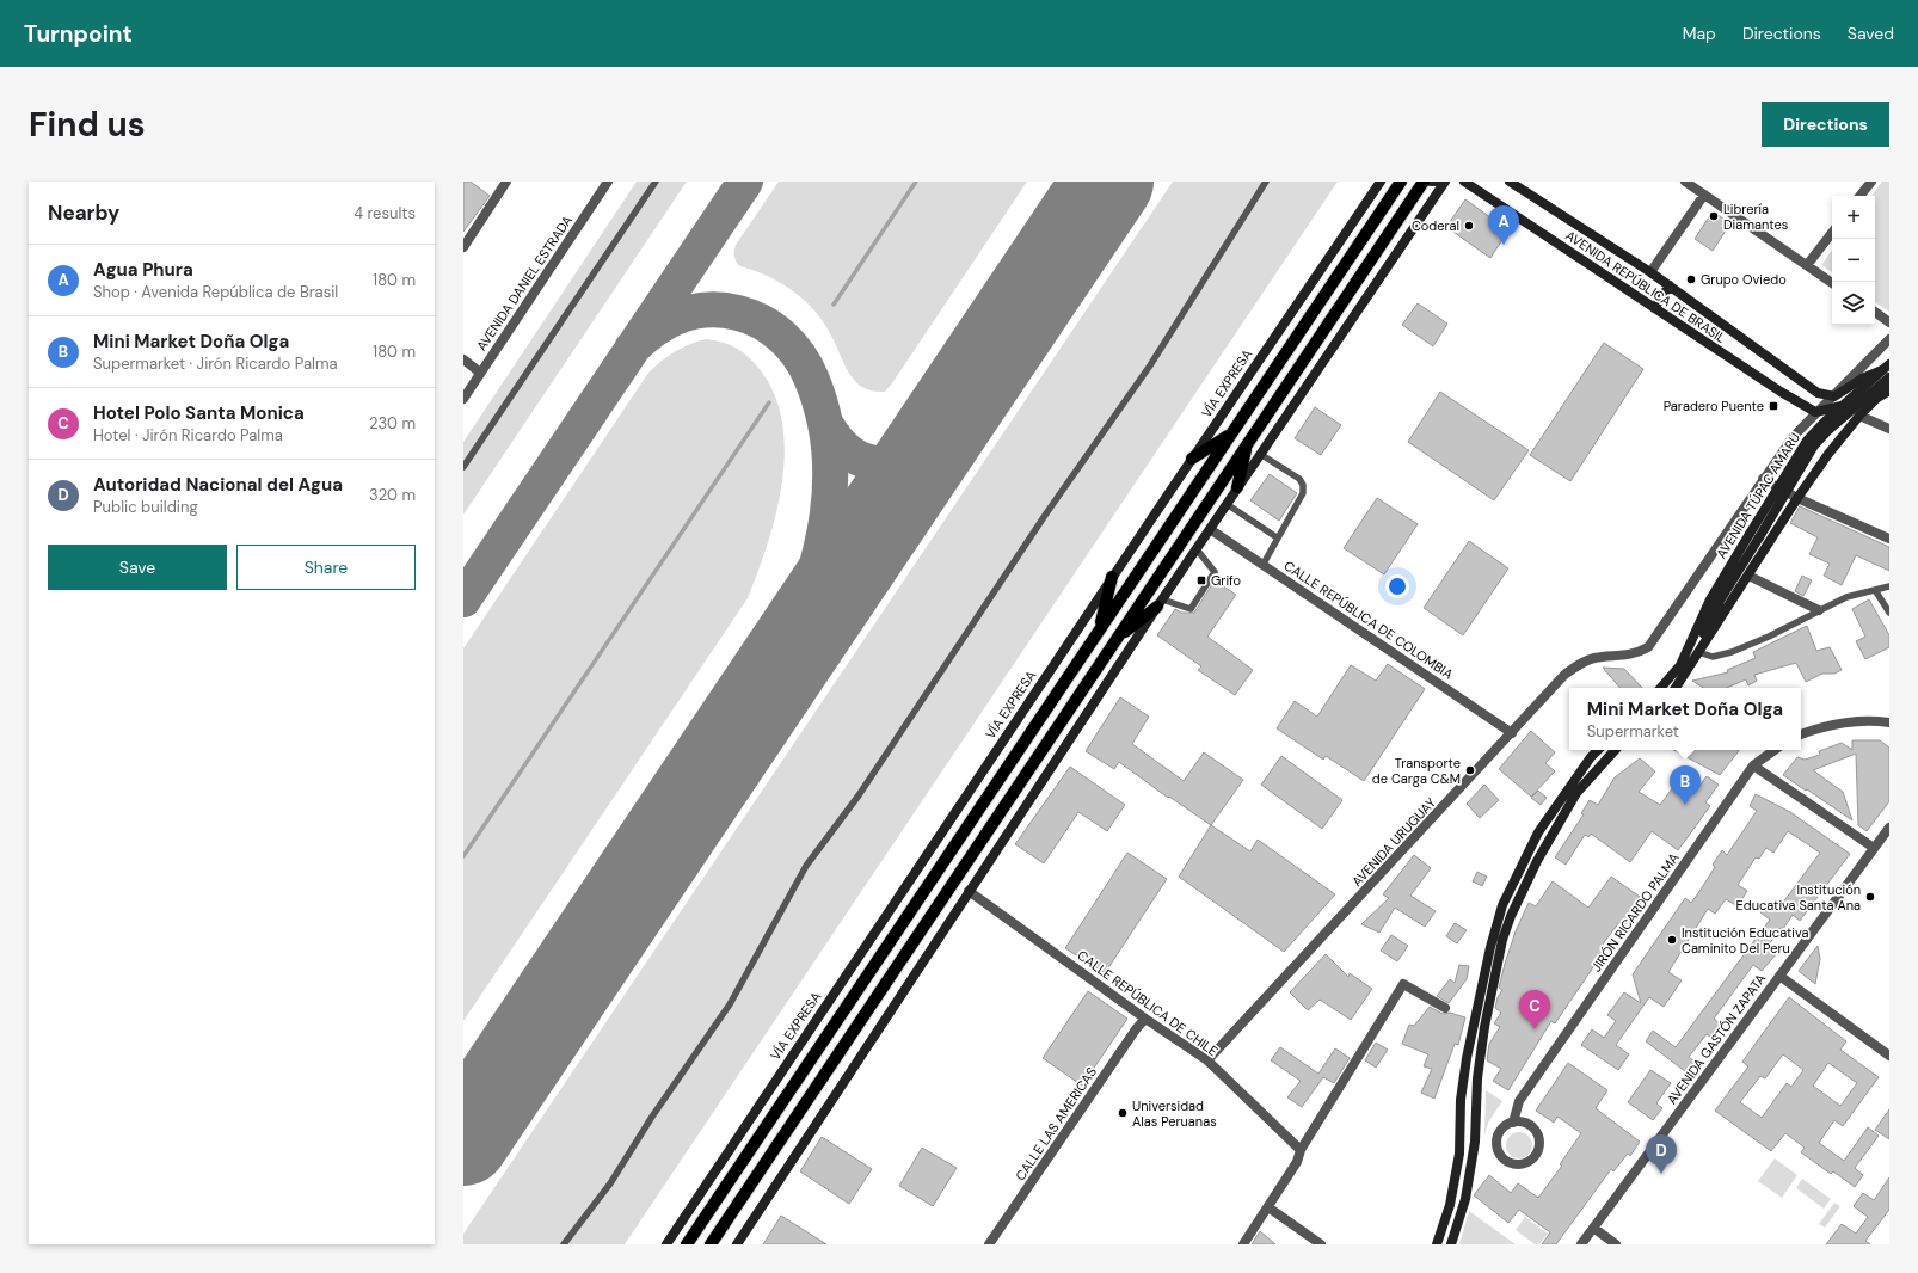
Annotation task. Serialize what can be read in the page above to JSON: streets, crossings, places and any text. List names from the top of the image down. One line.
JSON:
{"streets":{"main road":["AVENIDA REPÚBLICA DE BRASIL","VÍA EXPRESA","AVENIDA TÚPAC AMARU"],"street":["AVENIDA DANIEL ESTRADA","CALLE REPÚBLICA DE COLOMBIA","AVENIDA URUGUAY","JIRÓN RICARDO PALMA","CALLE REPÚBLICA DE CHILE","AVENIDA GASTÓN ZAPATA","CALLE LAS AMERICAS"]},"crossings":[["CALLE REPÚBLICA DE COLOMBIA","AVENIDA URUGUAY"],["AVENIDA URUGUAY","CALLE REPÚBLICA DE CHILE"],["CALLE REPÚBLICA DE CHILE","CALLE LAS AMERICAS"]],"places":{"other":["Librería Diamantes","Coderal","Grupo Oviedo","Transporte de Carga C&M","Institución Educativa Santa Ana","Institución Educativa Caminito Del Peru","Universidad Alas Peruanas"],"transit":["Paradero Puente","Grifo"]},"page":{"header":"Turnpoint","nav":["Map","Directions","Saved"],"buttons":["Directions",["Save","Share"]],"title":"Find us","heading":["Nearby","4 results"],"map_buttons":["+","−"],"pins":["A","B","C","D"],"list":[{"mark":"A","name":"Agua Phura","note":"Shop · Avenida República de Brasil","value":"180 m"},{"mark":"B","name":"Mini Market Doña Olga","note":"Supermarket · Jirón Ricardo Palma","value":"180 m"},{"mark":"C","name":"Hotel Polo Santa Monica","note":"Hotel · Jirón Ricardo Palma","value":"230 m"},{"mark":"D","name":"Autoridad Nacional del Agua","note":"Public building","value":"320 m"}],"popup":["Mini Market Doña Olga","Supermarket"]}}
